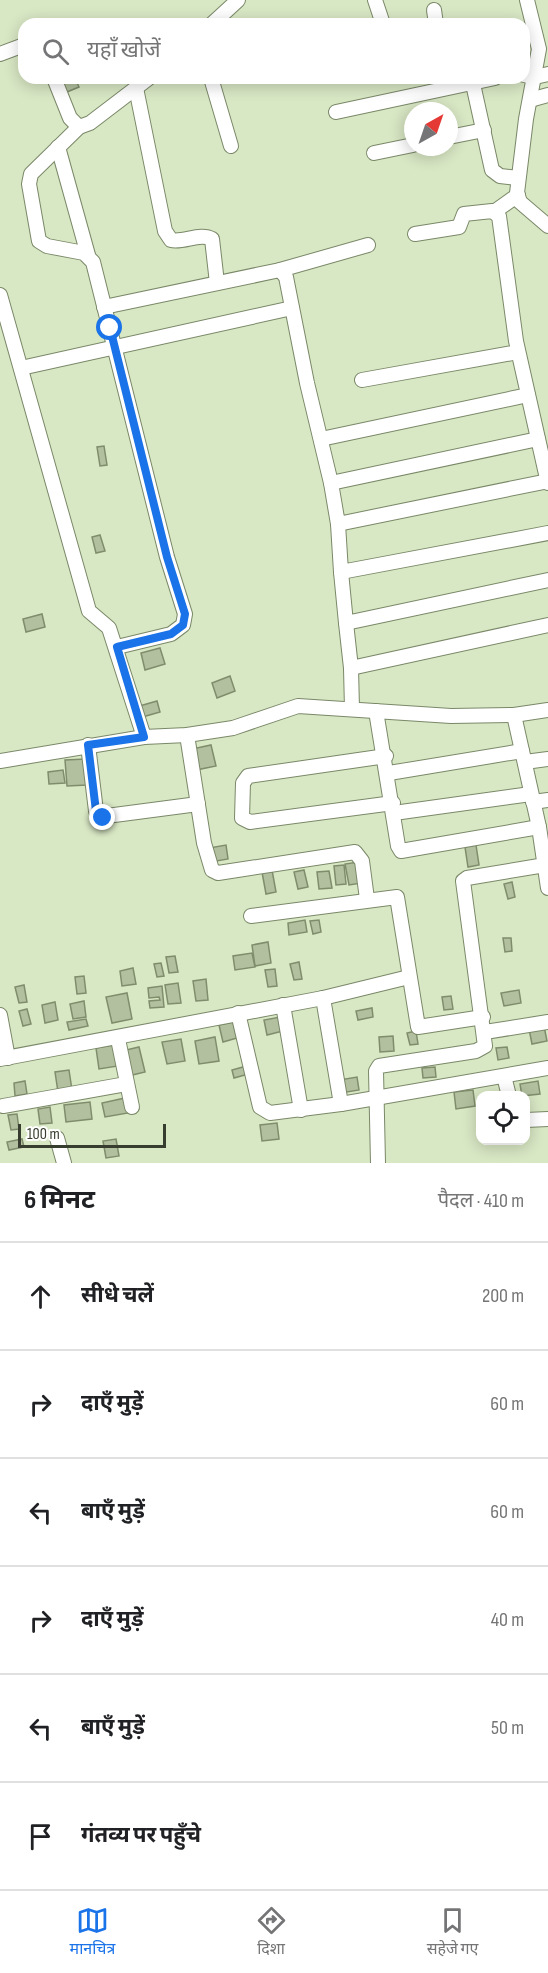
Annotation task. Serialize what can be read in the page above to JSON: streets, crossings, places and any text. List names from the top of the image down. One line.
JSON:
{"scale_bar":"100 m","north":"top right","page":{"search":"यहाँ खोजें","scale":"100 m","heading":["6 मिनट","पैदल · 410 m"],"list":[["सीधे चलें","200 m"],["दाएँ मुड़ें","60 m"],["बाएँ मुड़ें","60 m"],["दाएँ मुड़ें","40 m"],["बाएँ मुड़ें","50 m"],"गंतव्य पर पहुँचे"],"nav":["मानचित्र","दिशा","सहेजे गए"]}}
